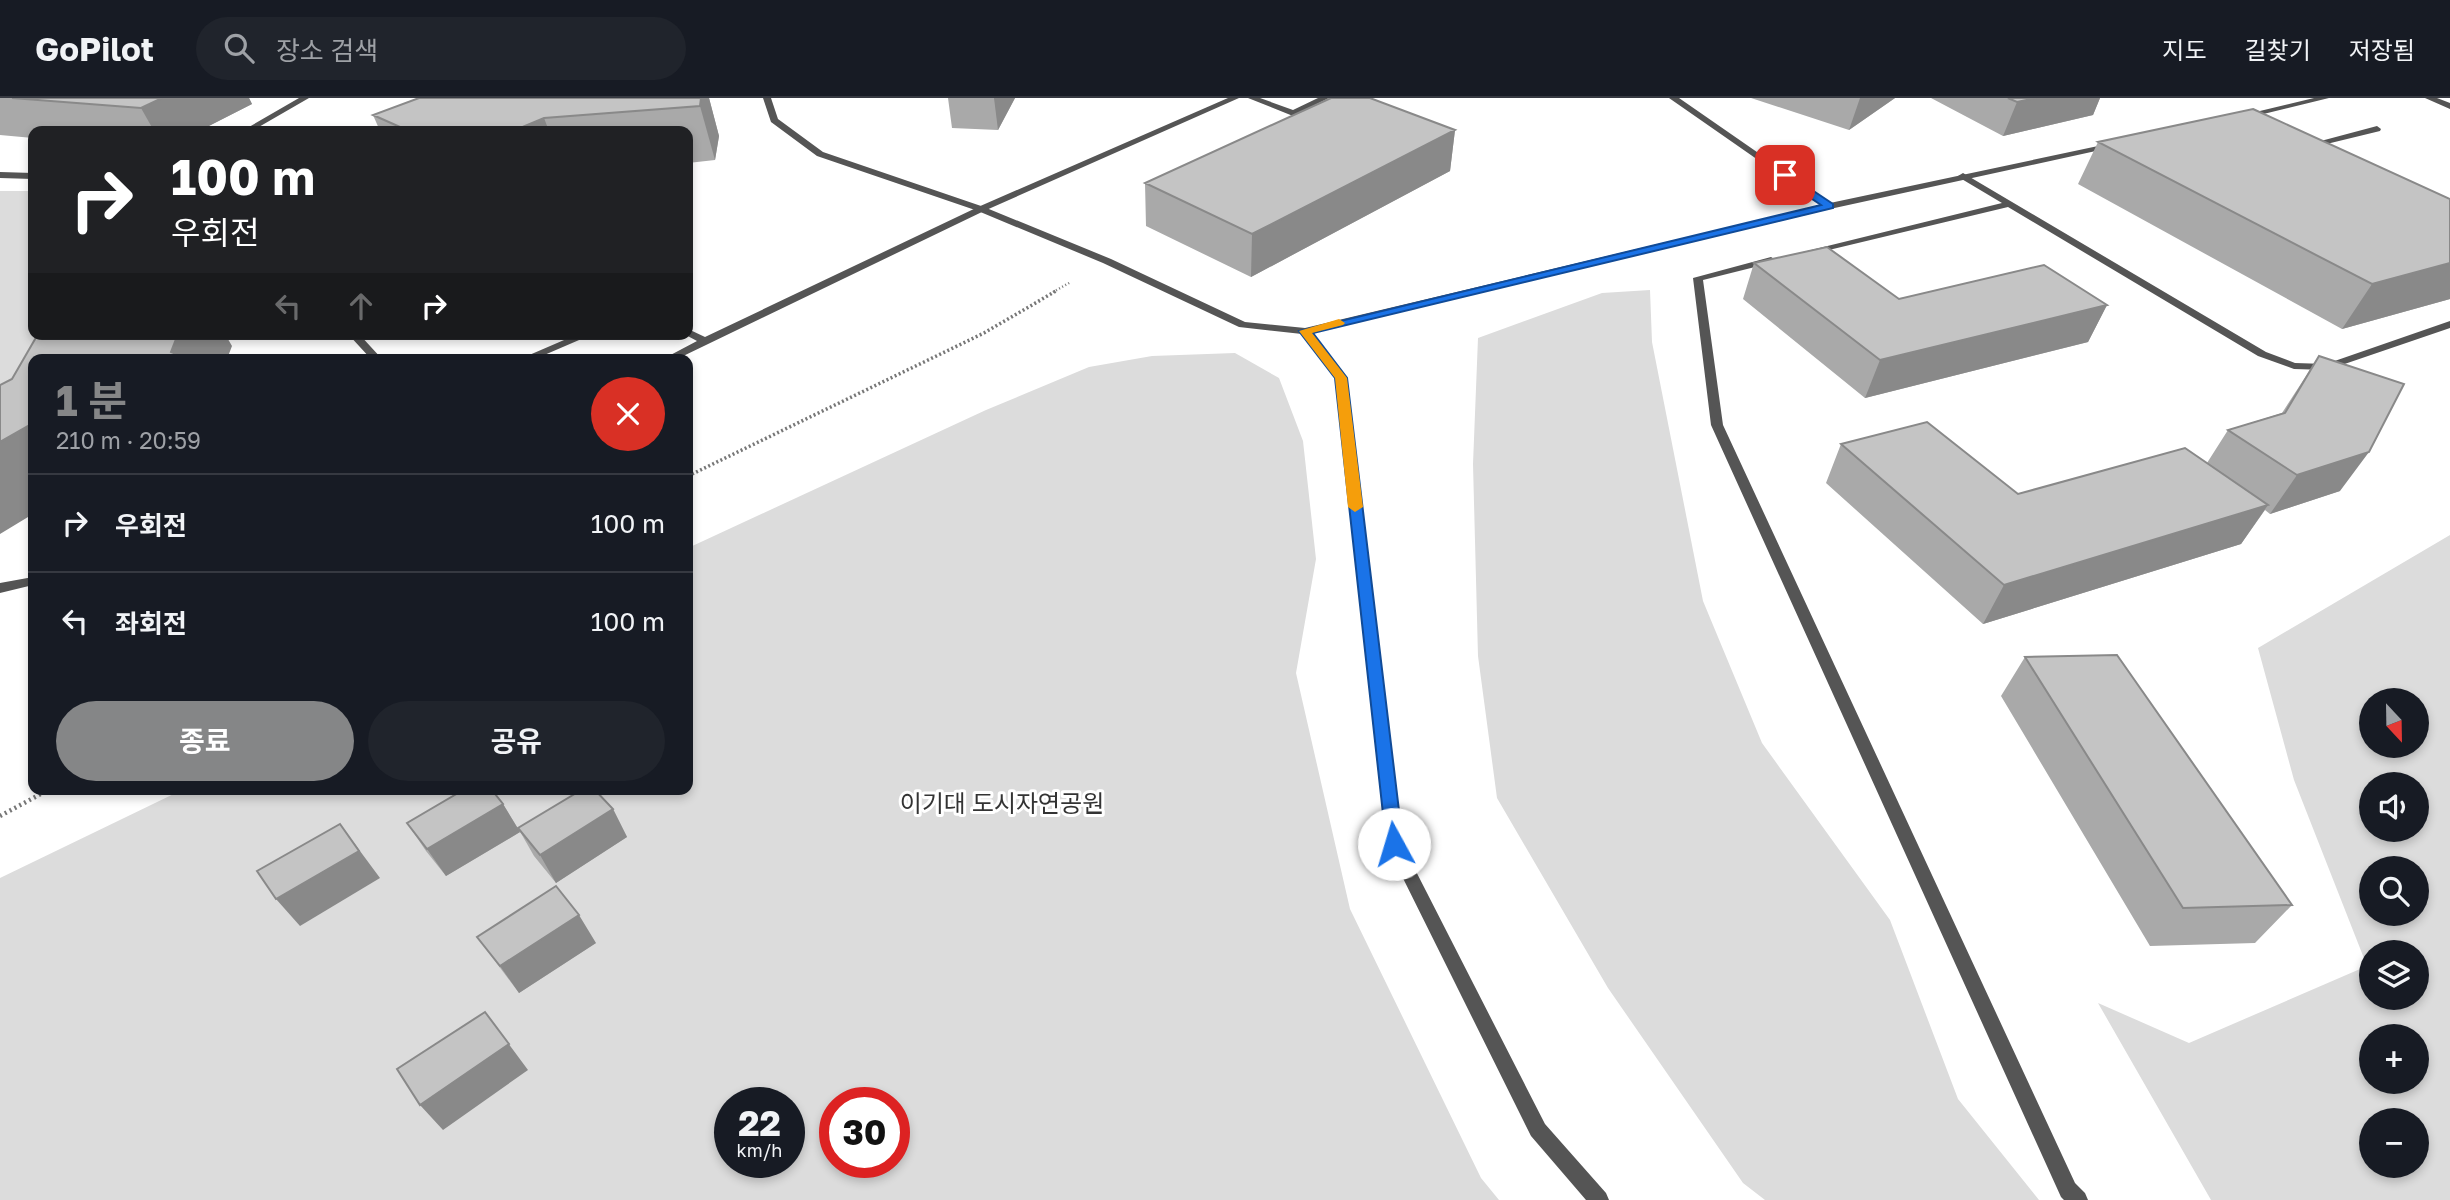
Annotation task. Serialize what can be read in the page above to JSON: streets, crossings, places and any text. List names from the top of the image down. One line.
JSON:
{"parks":["이기대 도시자연공원"],"north":"bottom","page":{"header":"GoPilot","search":"장소 검색","nav":["지도","길찾기","저장됨"],"turn":["100 m","우회전"],"heading":["1 분","210 m · 20:59"],"list":[{"name":"우회전","value":"100 m"},{"name":"좌회전","value":"100 m"}],"buttons":["종료","공유"],"map_buttons":["+","−"],"speed":"22 km/h","limit":"30"}}
